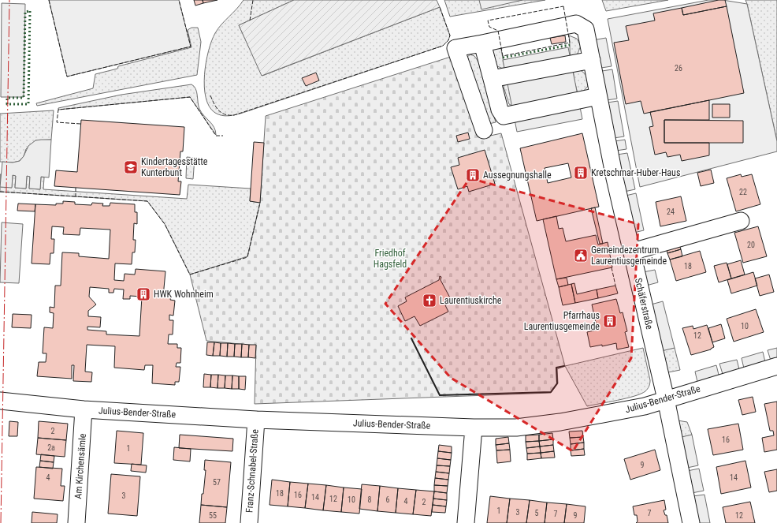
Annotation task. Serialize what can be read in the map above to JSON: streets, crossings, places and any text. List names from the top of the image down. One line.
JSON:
{"streets":{"street":["Schäferstraße","Julius-Bender-Straße","Am Kirchensämle","Franz-Schnabel-Straße"]},"crossings":[["Schäferstraße","Julius-Bender-Straße"],["Julius-Bender-Straße","Am Kirchensämle"],["Julius-Bender-Straße","Franz-Schnabel-Straße"]],"parks":["Friedhof Hagsfeld"],"places":{"school or university":["Kindertagesstätte Kunterbunt"],"building":["Kretschmar-Huber-Haus","Aussegnungshalle","HWK Wohnheim","Pfarrhaus Laurentiusgemeinde"],"public building":["Gemeindezentrum Laurentiusgemeinde"],"church":["Laurentiuskirche"]},"house_numbers":["26","22","24","20","18","10","12","2","16","2a","1","9","4","14","57","18","16","3","14","12","10","8","6","4","2","1","3","5","7","7","55","9","12"]}
